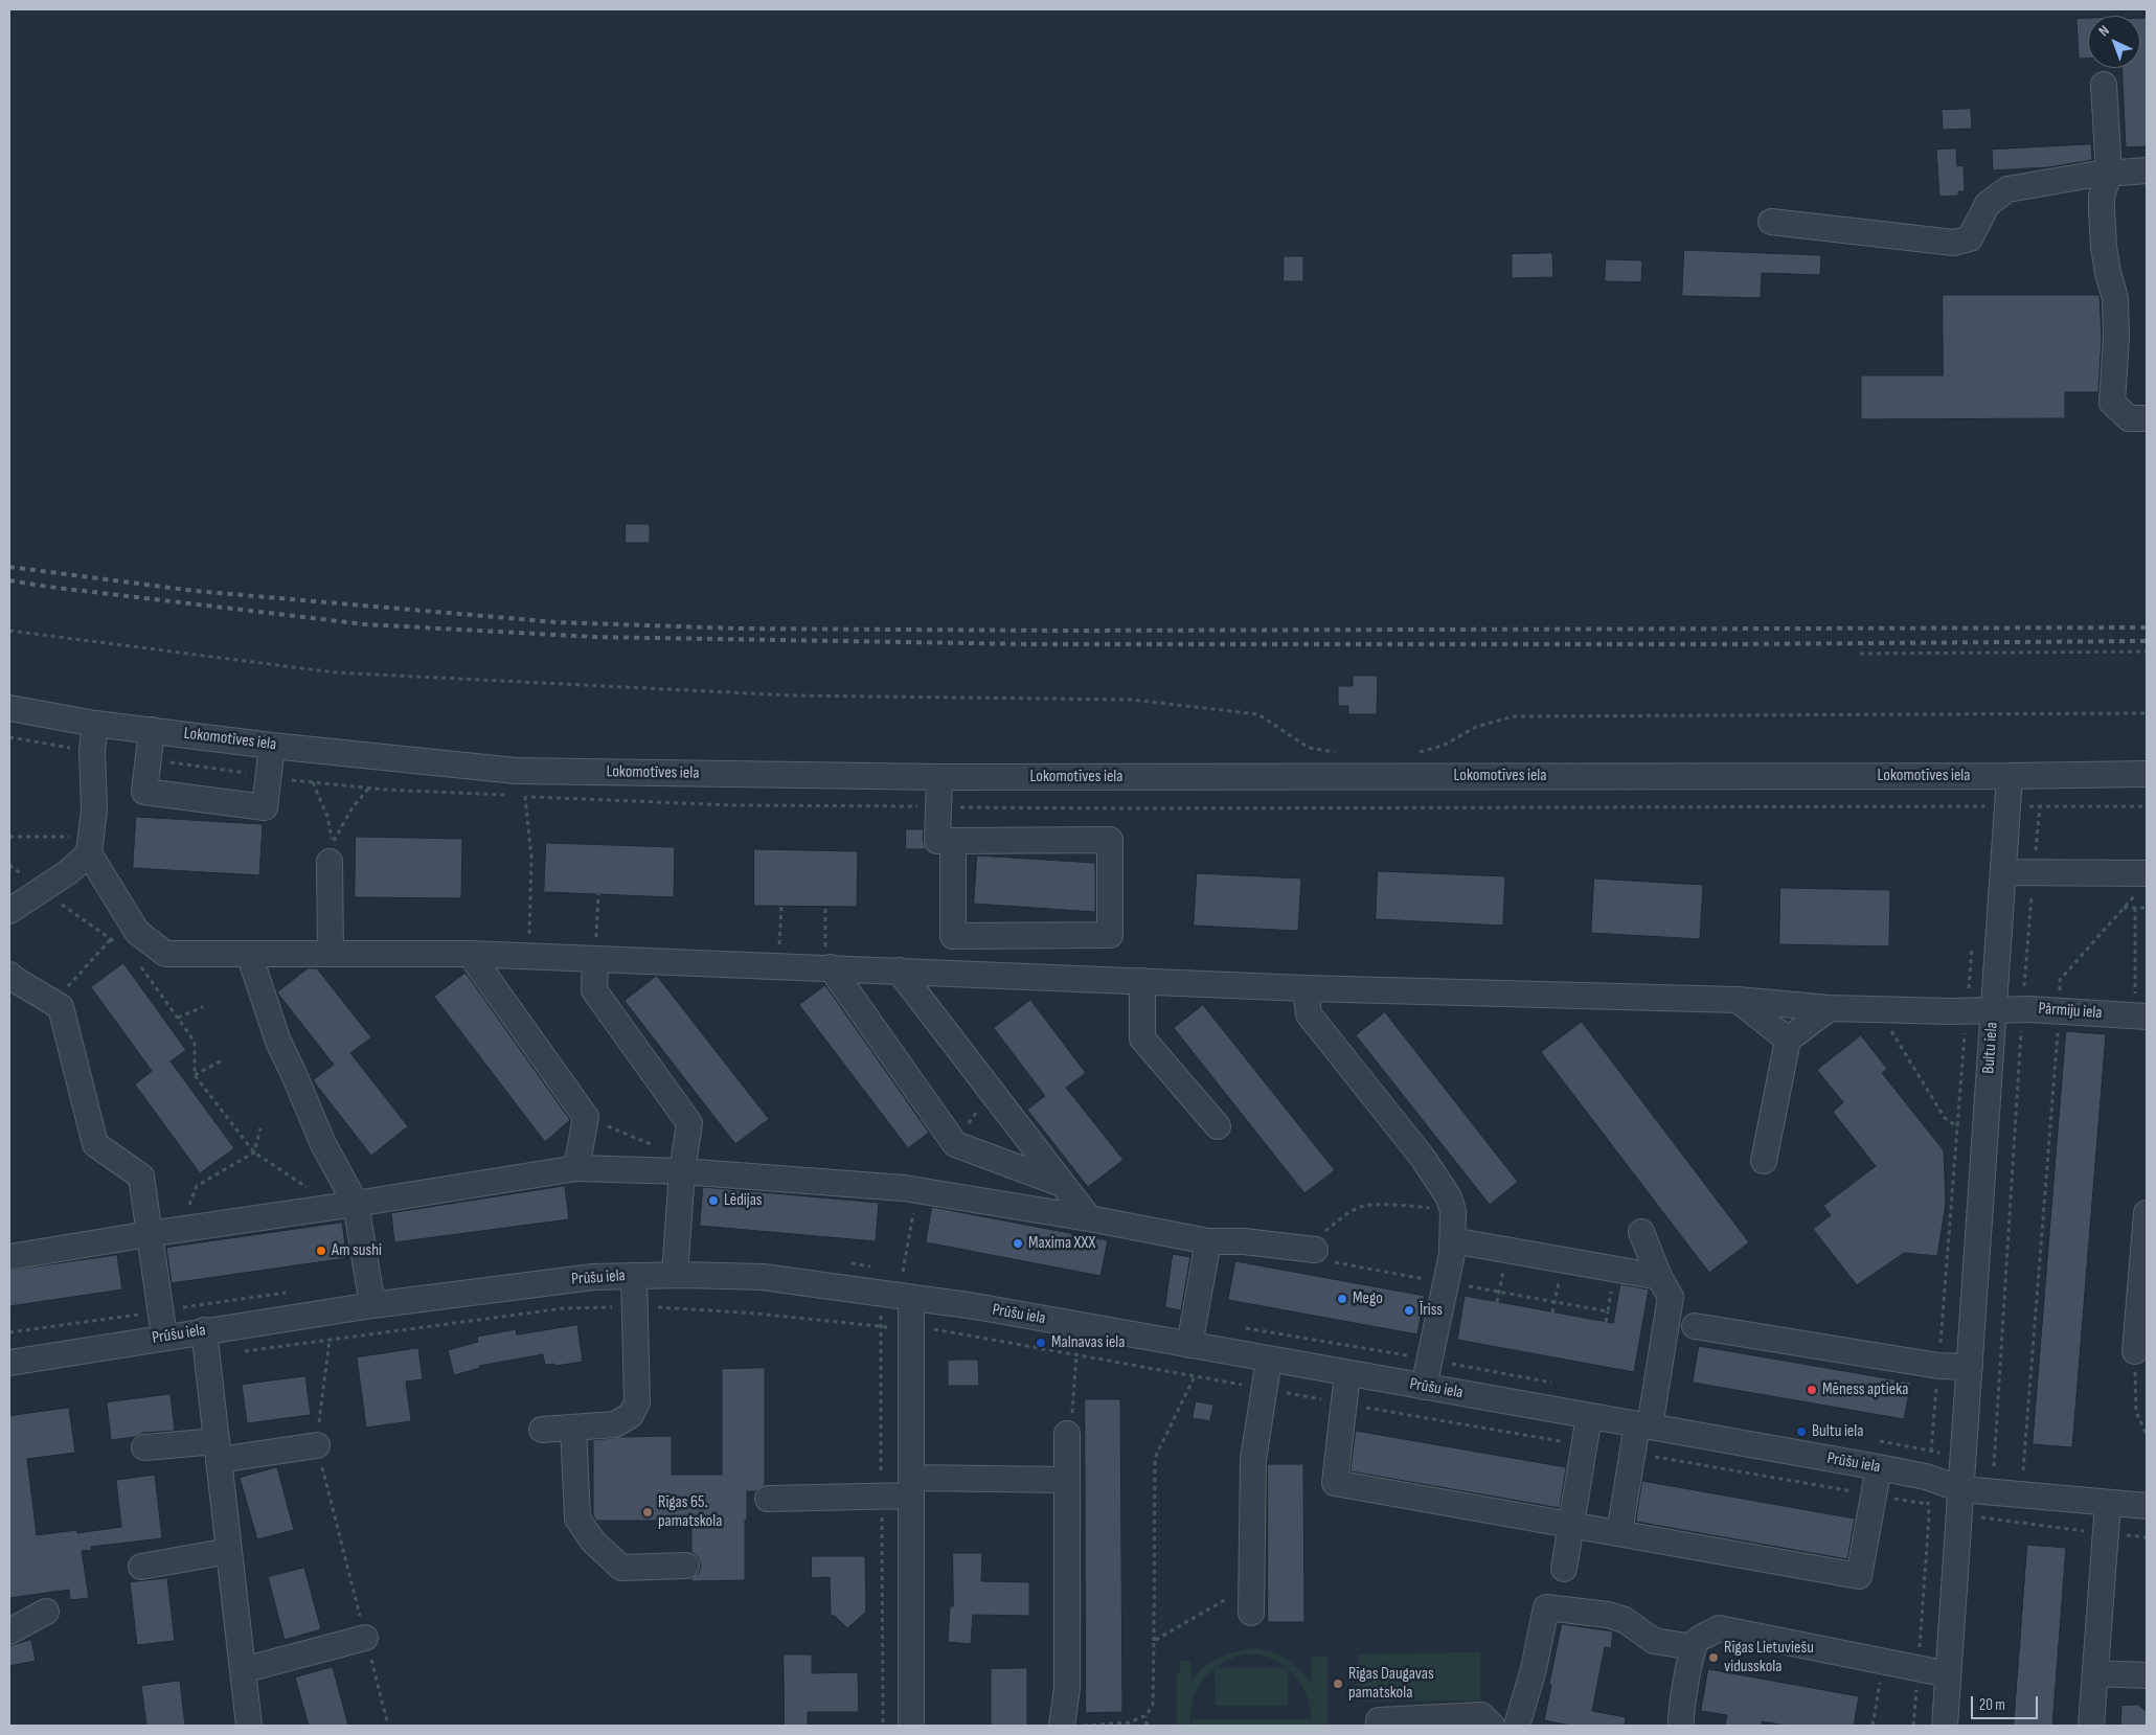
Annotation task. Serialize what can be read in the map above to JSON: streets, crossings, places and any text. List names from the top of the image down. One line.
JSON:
{"streets":{"street":["Lokomotīves iela","Pārmiju iela","Bultu iela","Prūšu iela"]},"crossings":[["Lokomotīves iela","Bultu iela"],["Pārmiju iela","Bultu iela"],["Bultu iela","Prūšu iela"]],"places":["Lēdijas","Maxima XXX","Am sushi","Mego","Īriss","Malnavas iela","Mēness aptieka","Bultu iela","Rīgas 65. pamatskola","Rīgas Lietuviešu vidusskola","Rīgas Daugavas pamatskola"],"scale_bar":"20 m","north":"top left"}
